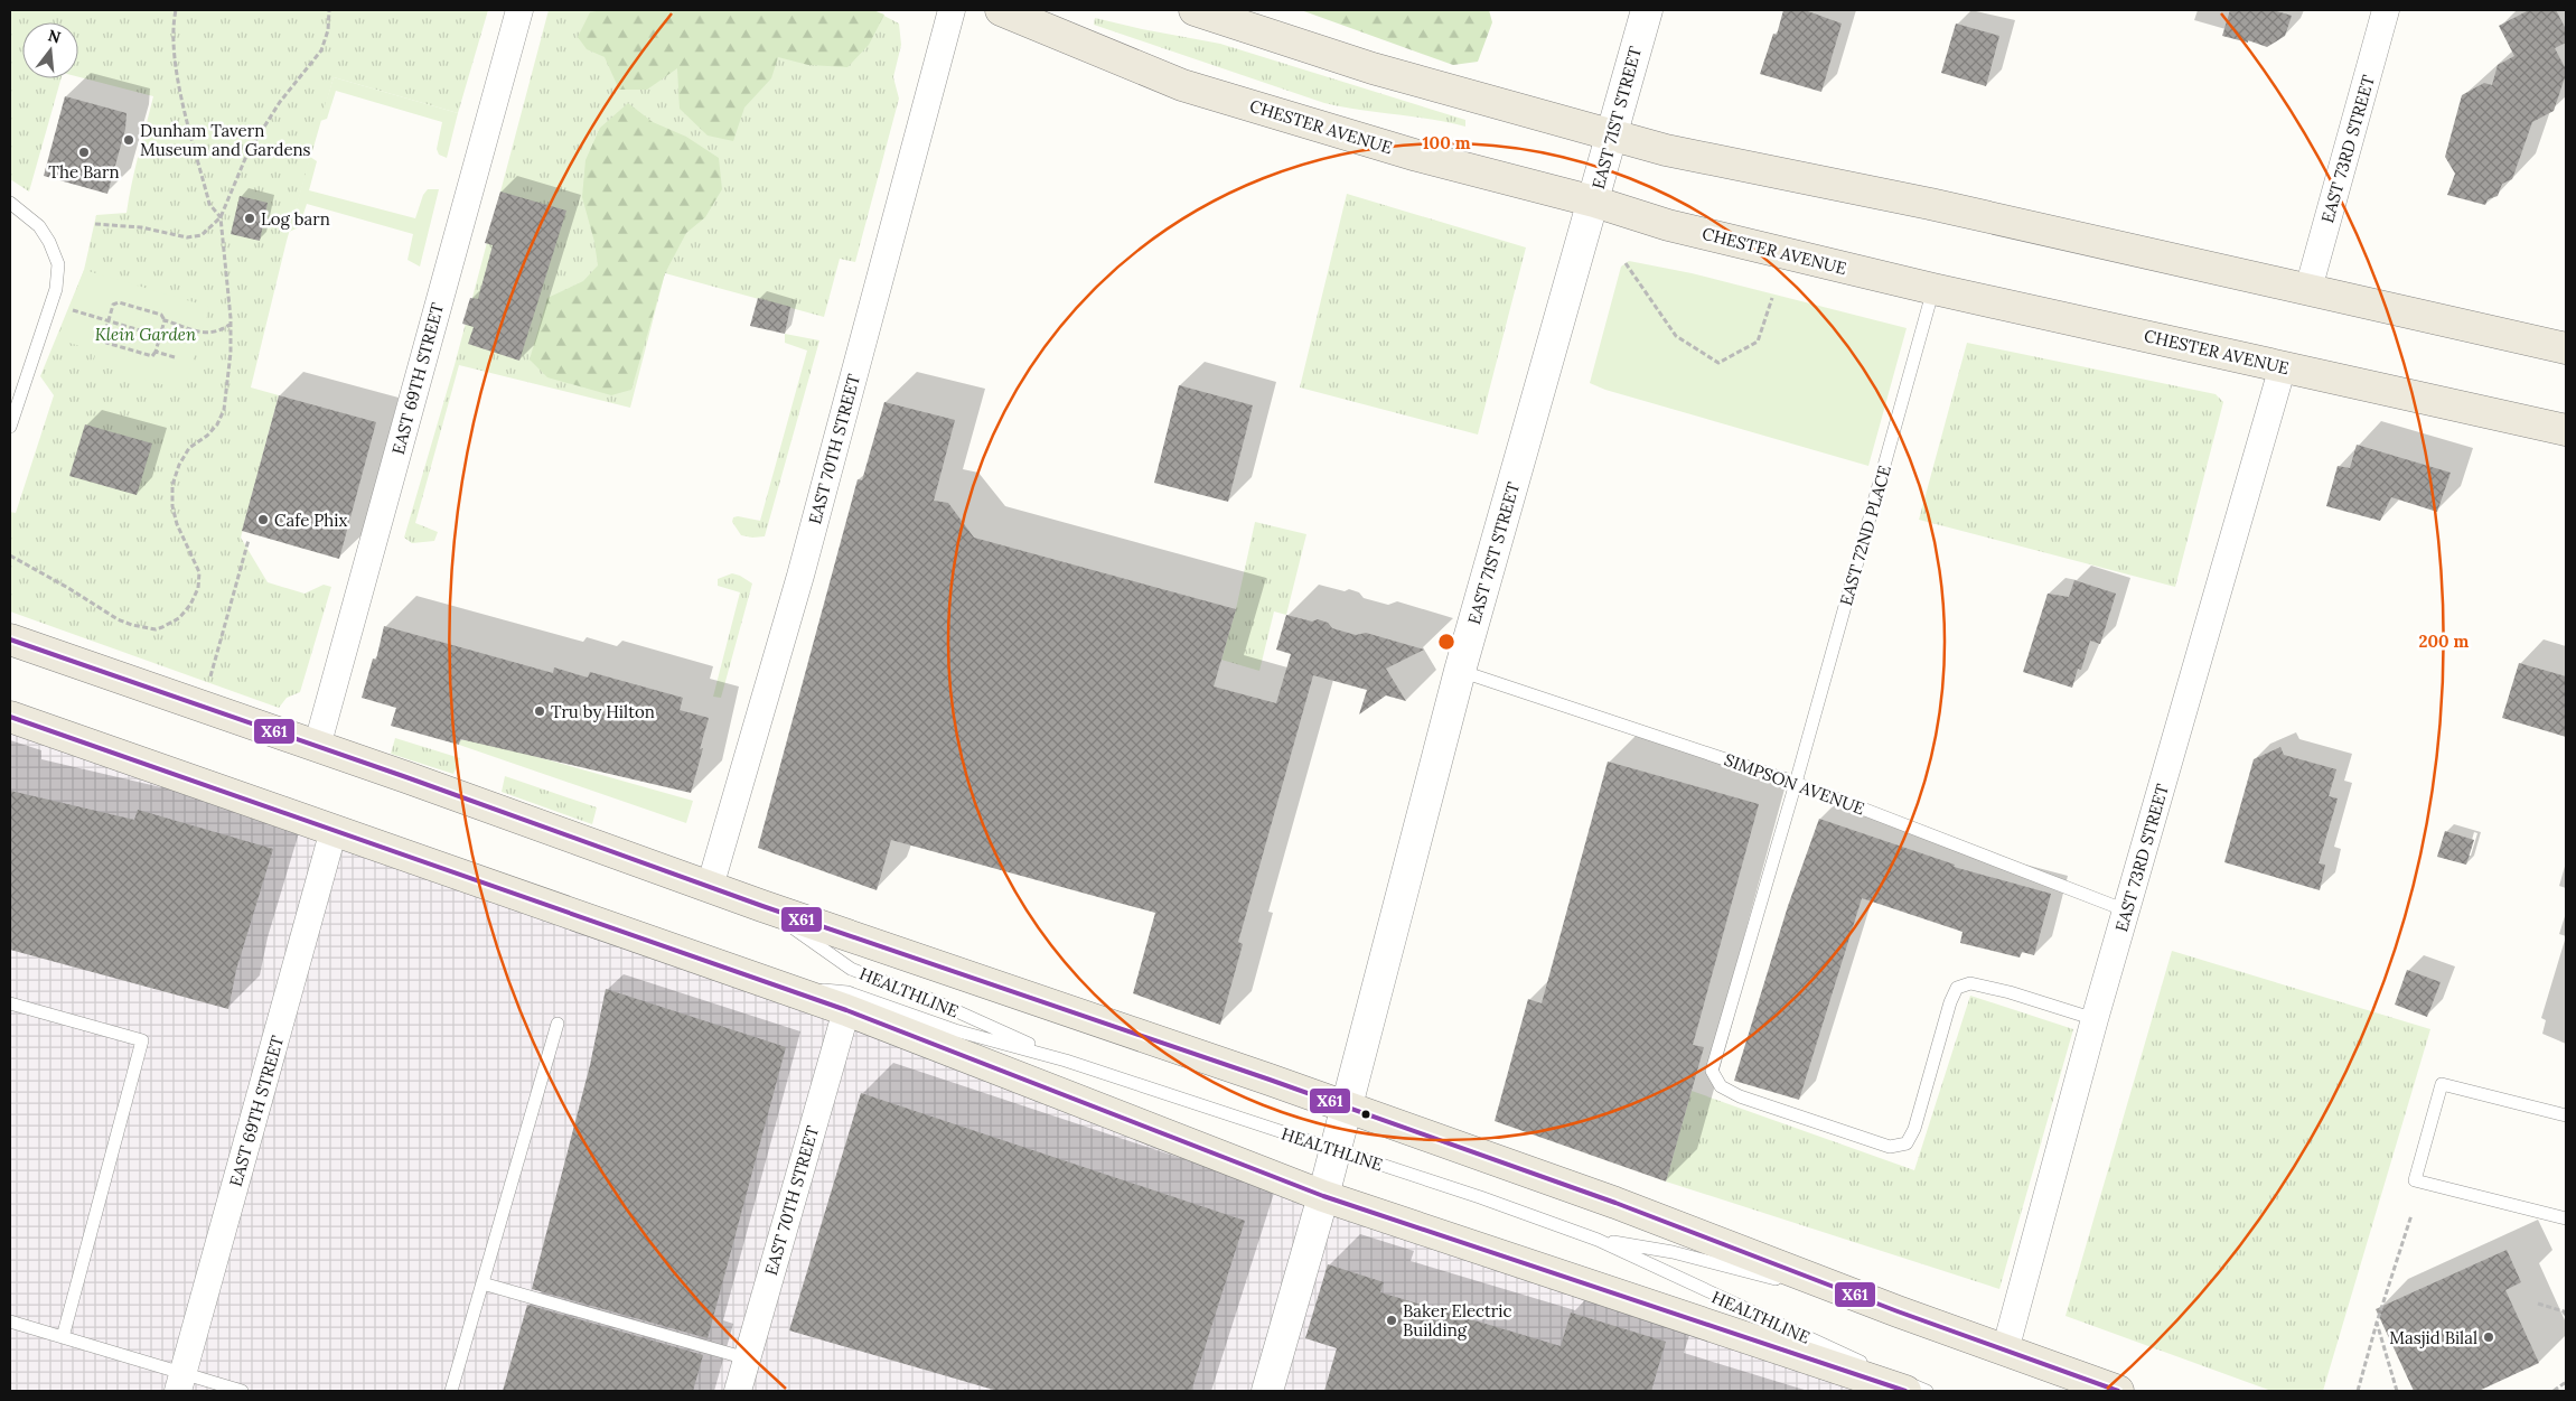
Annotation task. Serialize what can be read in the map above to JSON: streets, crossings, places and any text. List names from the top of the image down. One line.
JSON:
{"streets":{"main road":["CHESTER AVENUE"],"street":["EAST 71ST STREET","EAST 73RD STREET","EAST 69TH STREET","EAST 70TH STREET"],"lane":["EAST 72ND PLACE","SIMPSON AVENUE","HEALTHLINE"]},"crossings":[["EAST 71ST STREET","CHESTER AVENUE"],["EAST 71ST STREET","SIMPSON AVENUE"],["EAST 71ST STREET","HEALTHLINE"],["CHESTER AVENUE","EAST 73RD STREET"],["CHESTER AVENUE","EAST 72ND PLACE"],["EAST 73RD STREET","EAST 72ND PLACE"],["EAST 73RD STREET","SIMPSON AVENUE"],["EAST 72ND PLACE","SIMPSON AVENUE"]],"parks":["Klein Garden"],"places":["Dunham Tavern Museum and Gardens","The Barn","Log barn","Cafe Phix","Tru by Hilton","Baker Electric Building","Masjid Bilal"],"lines":["transit line X61"],"north":"top","rings":["100 m","200 m"]}
